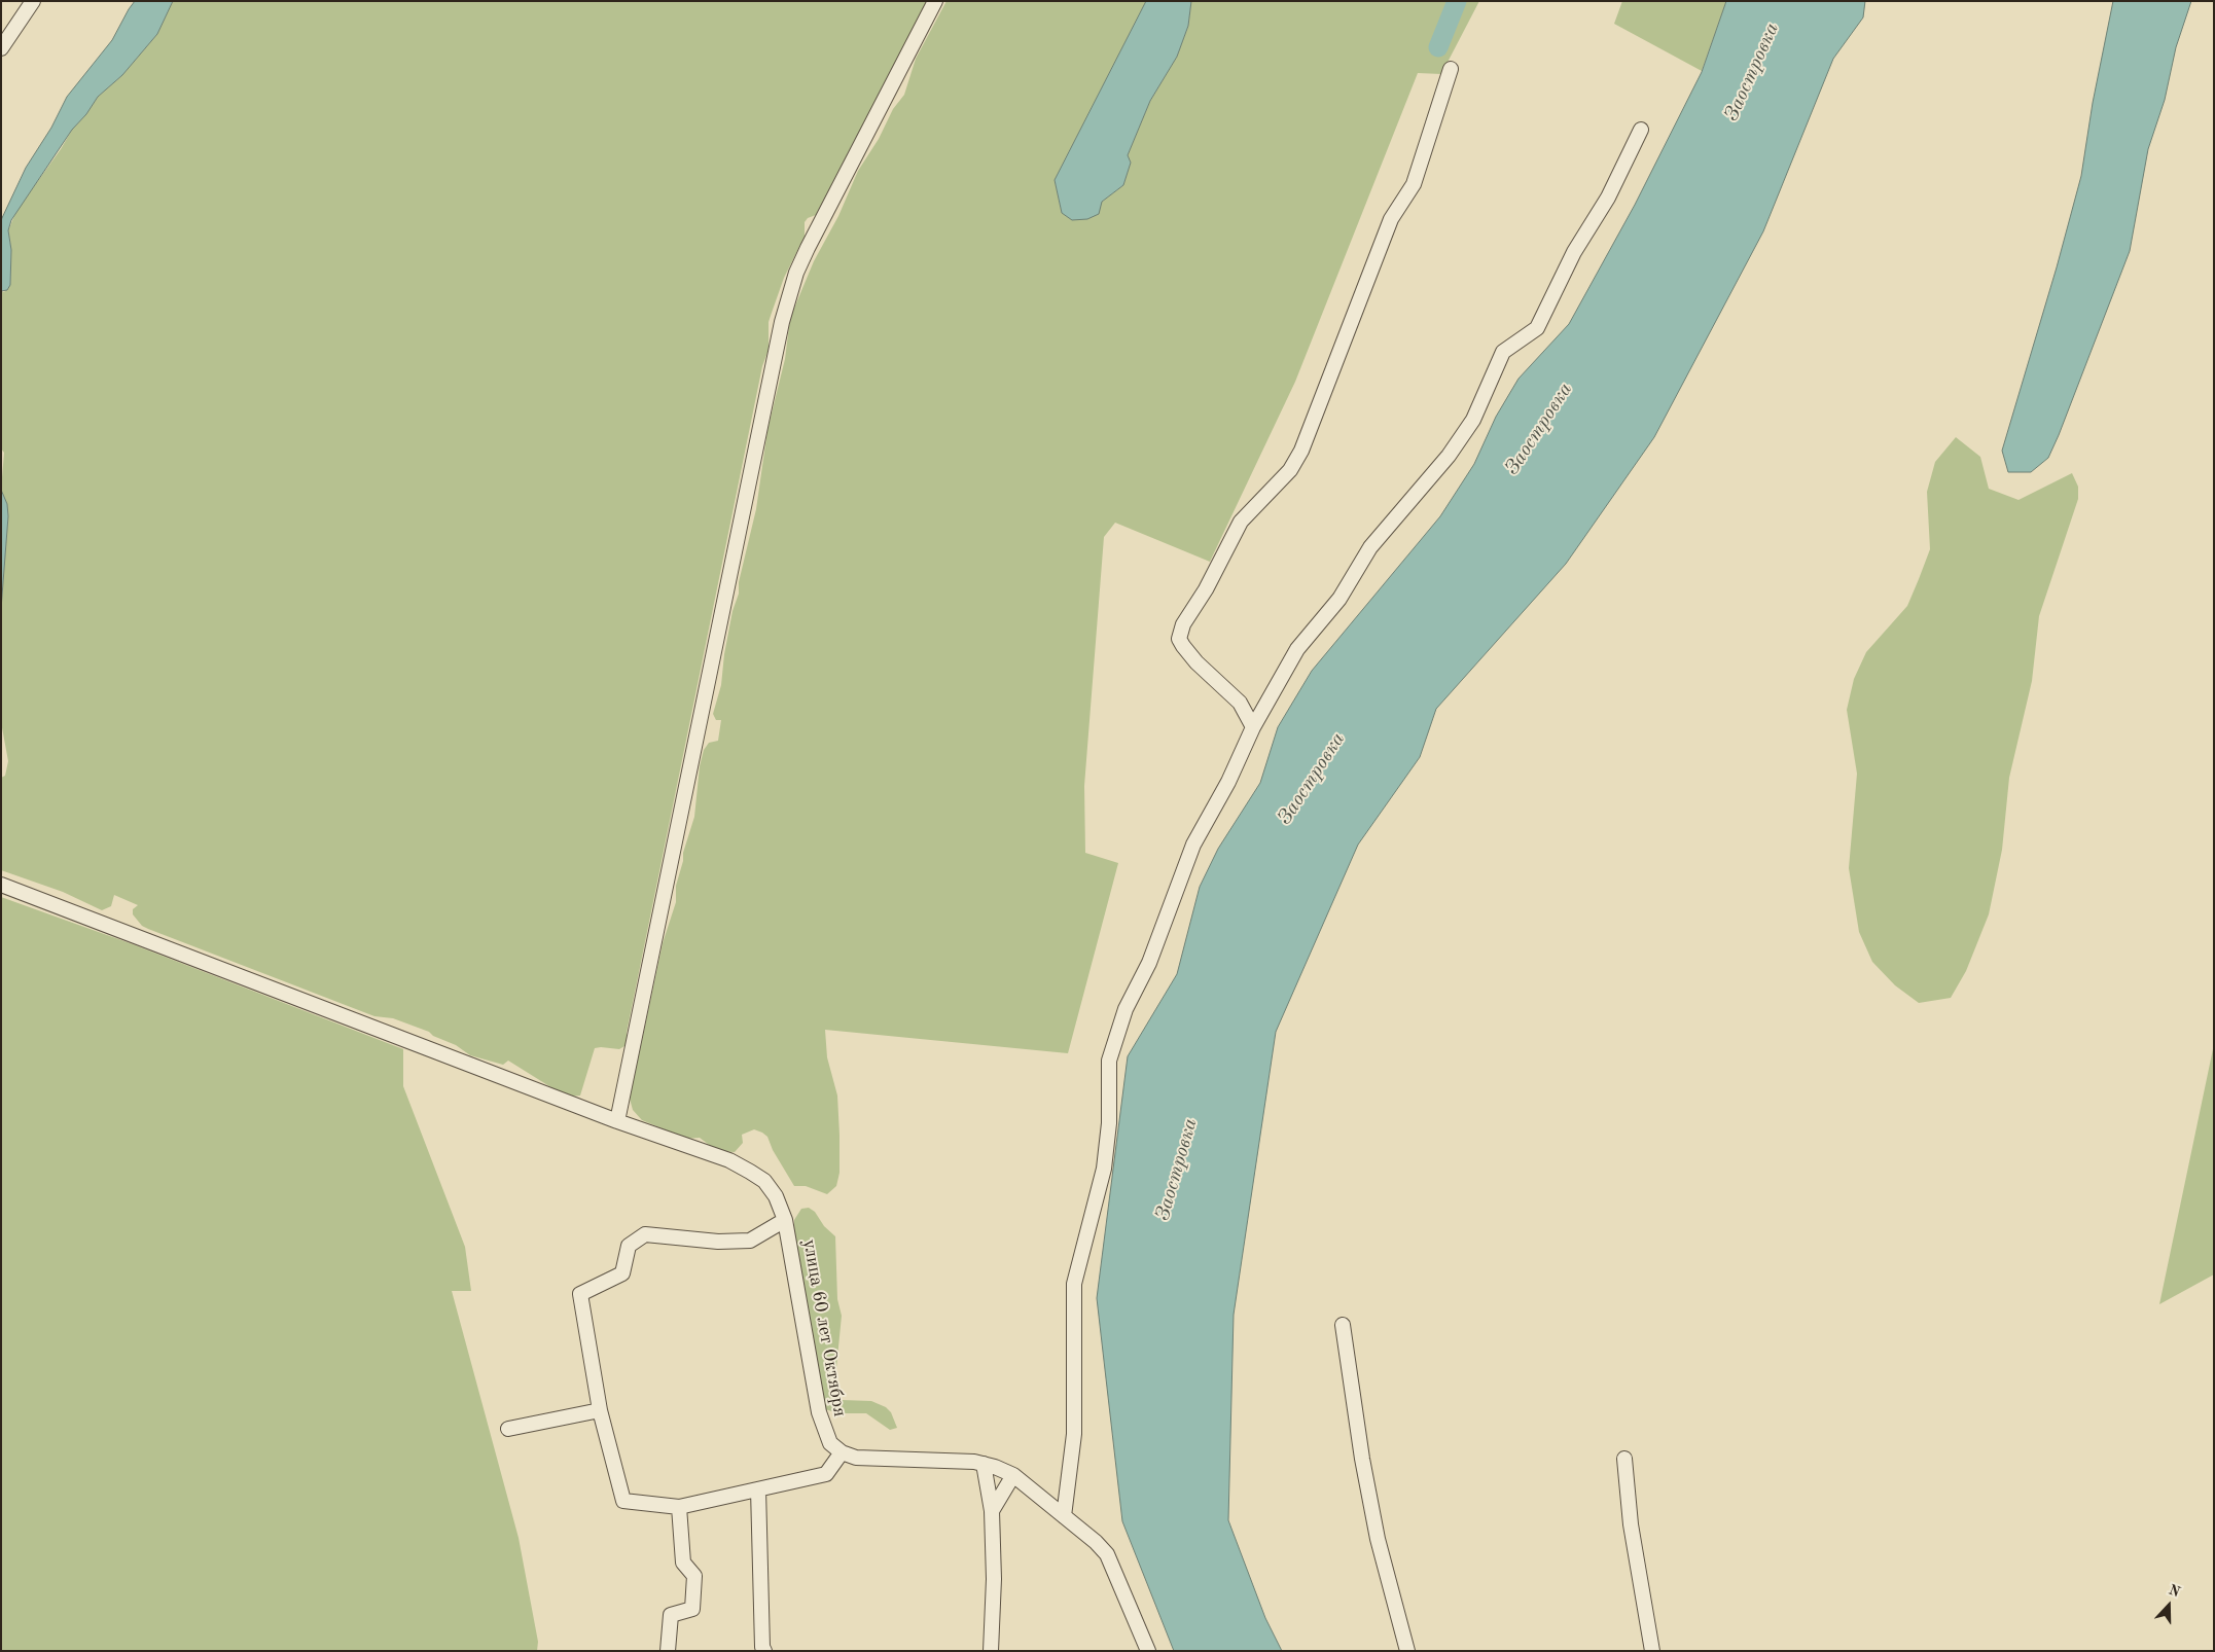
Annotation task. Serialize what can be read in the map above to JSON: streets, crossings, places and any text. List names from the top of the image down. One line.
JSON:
{"streets":{"street":["улица 60 лет Октября"]},"water":["Заостровка"],"north":"top"}
